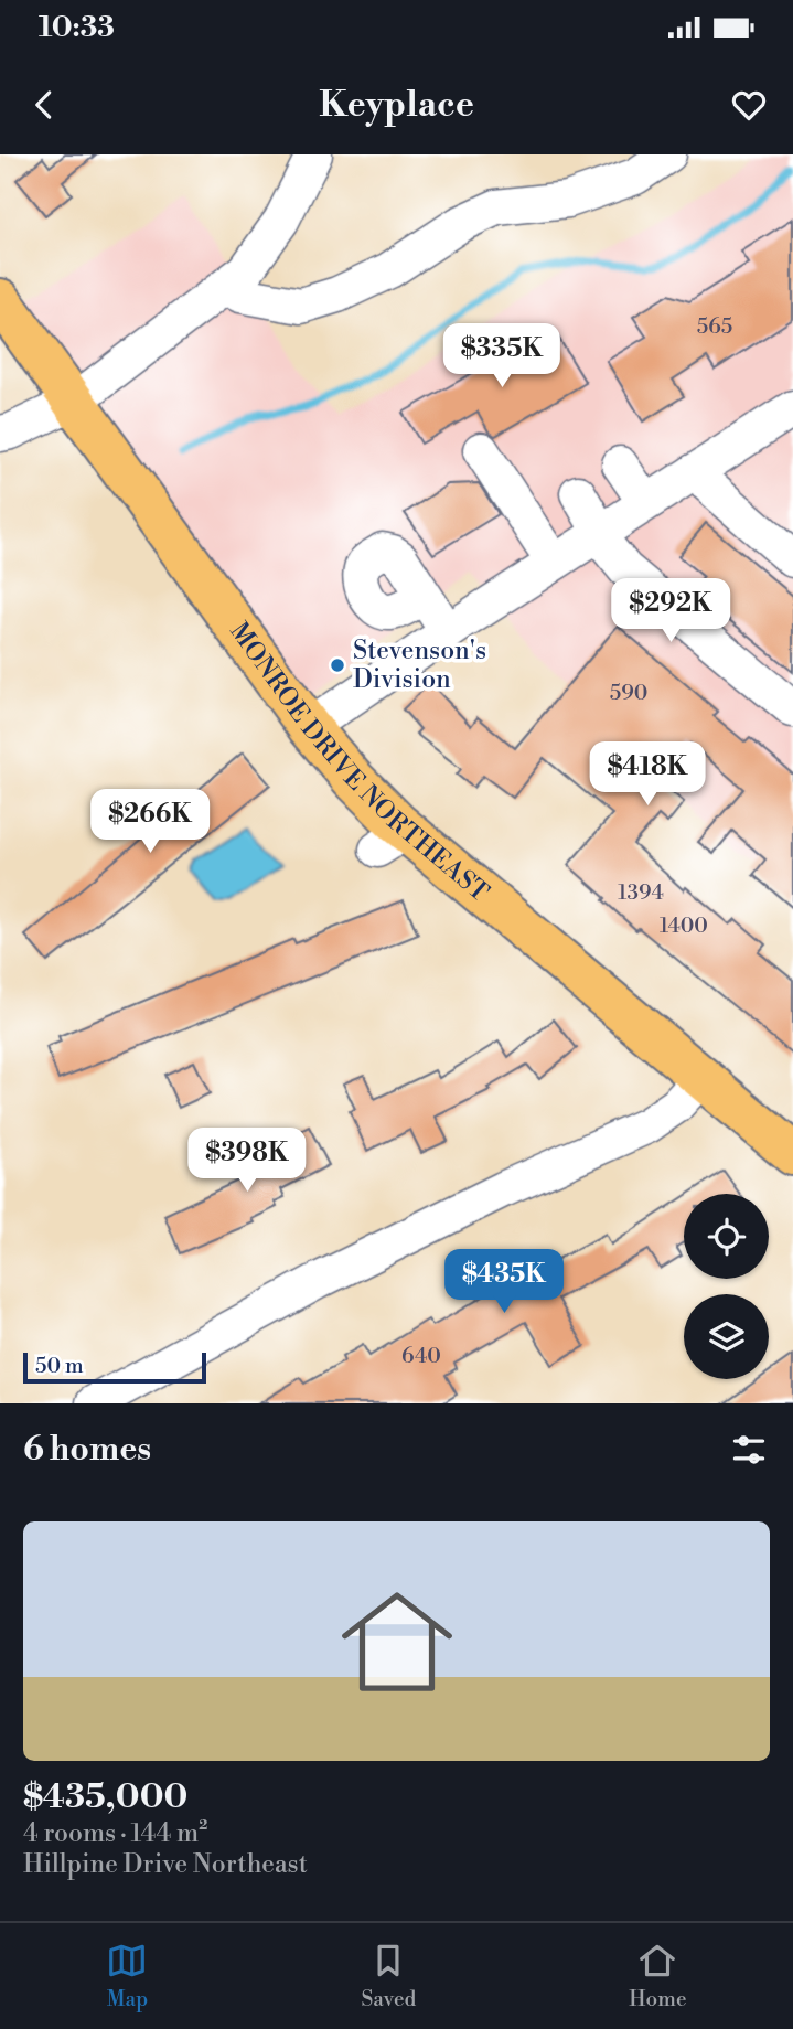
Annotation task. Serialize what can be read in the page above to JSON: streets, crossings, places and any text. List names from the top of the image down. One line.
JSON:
{"streets":{"main road":["MONROE DRIVE NORTHEAST"]},"places":["Stevenson's Division"],"house_numbers":["565","590","1394","1400","640"],"scale_bar":"50 m","page":{"status":"10:33","header":"Keyplace","price":["$335K","$292K","$418K","$266K","$398K","$435K"],"scale":"50 m","heading":"6 homes","list":[{"name":"$435,000","note":"4 rooms · 144 m² · Hillpine Drive Northeast"}],"tabs":["Map","Saved","Home"]}}
